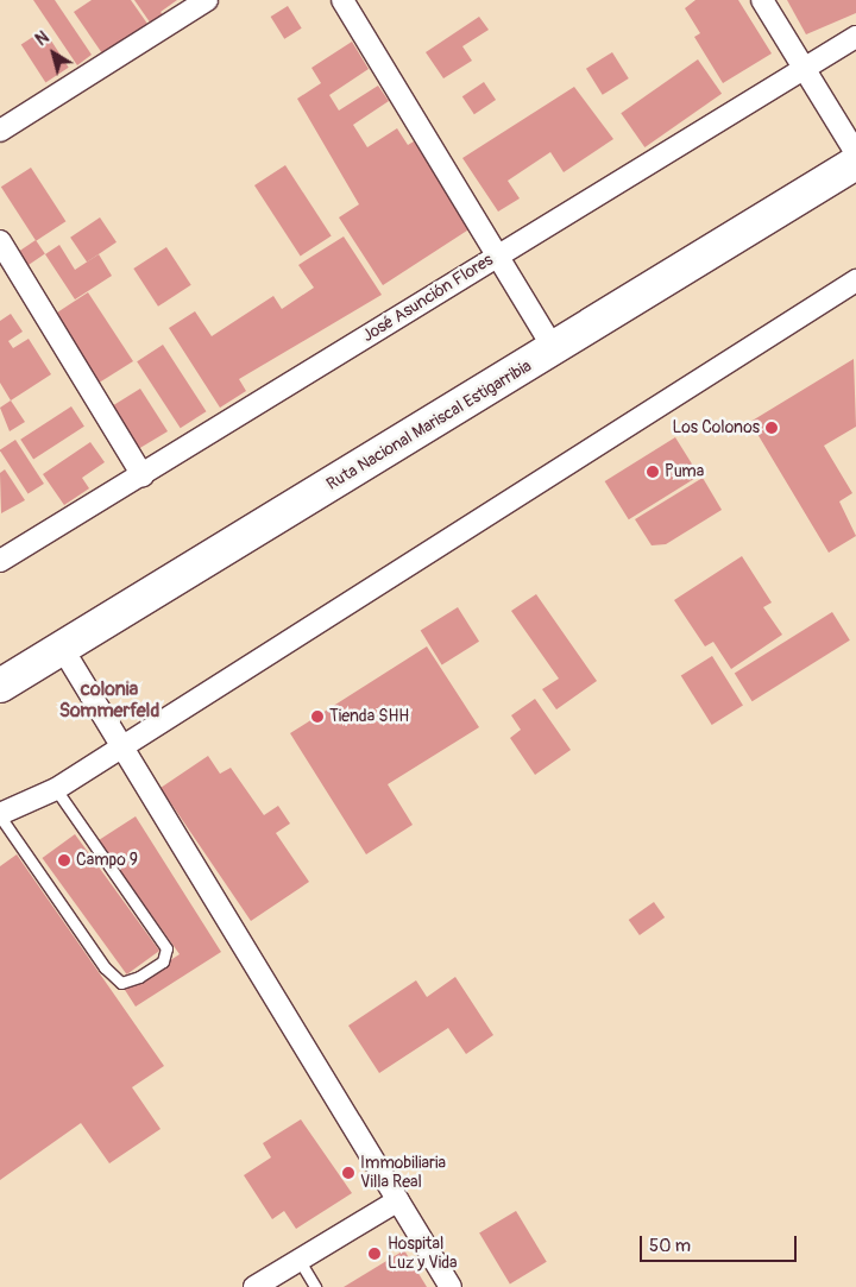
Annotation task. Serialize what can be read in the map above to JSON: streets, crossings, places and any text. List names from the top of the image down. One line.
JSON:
{"streets":{"highway":["Ruta Nacional Mariscal Estigarribia"],"street":["José Asunción Flores"]},"districts":["colonia Sommerfeld"],"places":["Los Colonos","Puma","Tienda SHH","Campo 9","Immobiliaria Villa Real","Hospital Luz y Vida"],"scale_bar":"50 m","north":"top left"}
